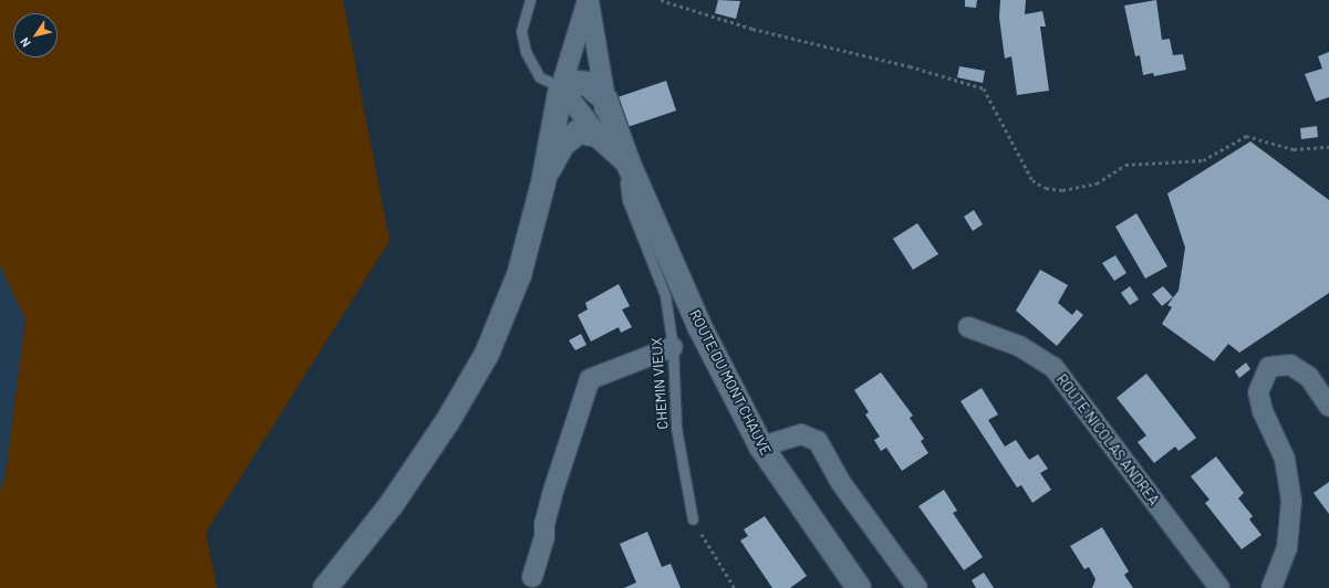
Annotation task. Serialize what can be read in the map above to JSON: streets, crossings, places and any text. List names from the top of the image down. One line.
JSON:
{"streets":{"street":["ROUTE DU MONT CHAUVE","ROUTE NICOLAS ANDREA"],"lane":["CHEMIN VIEUX"]},"crossings":[["ROUTE DU MONT CHAUVE","CHEMIN VIEUX"]],"north":"bottom left"}
